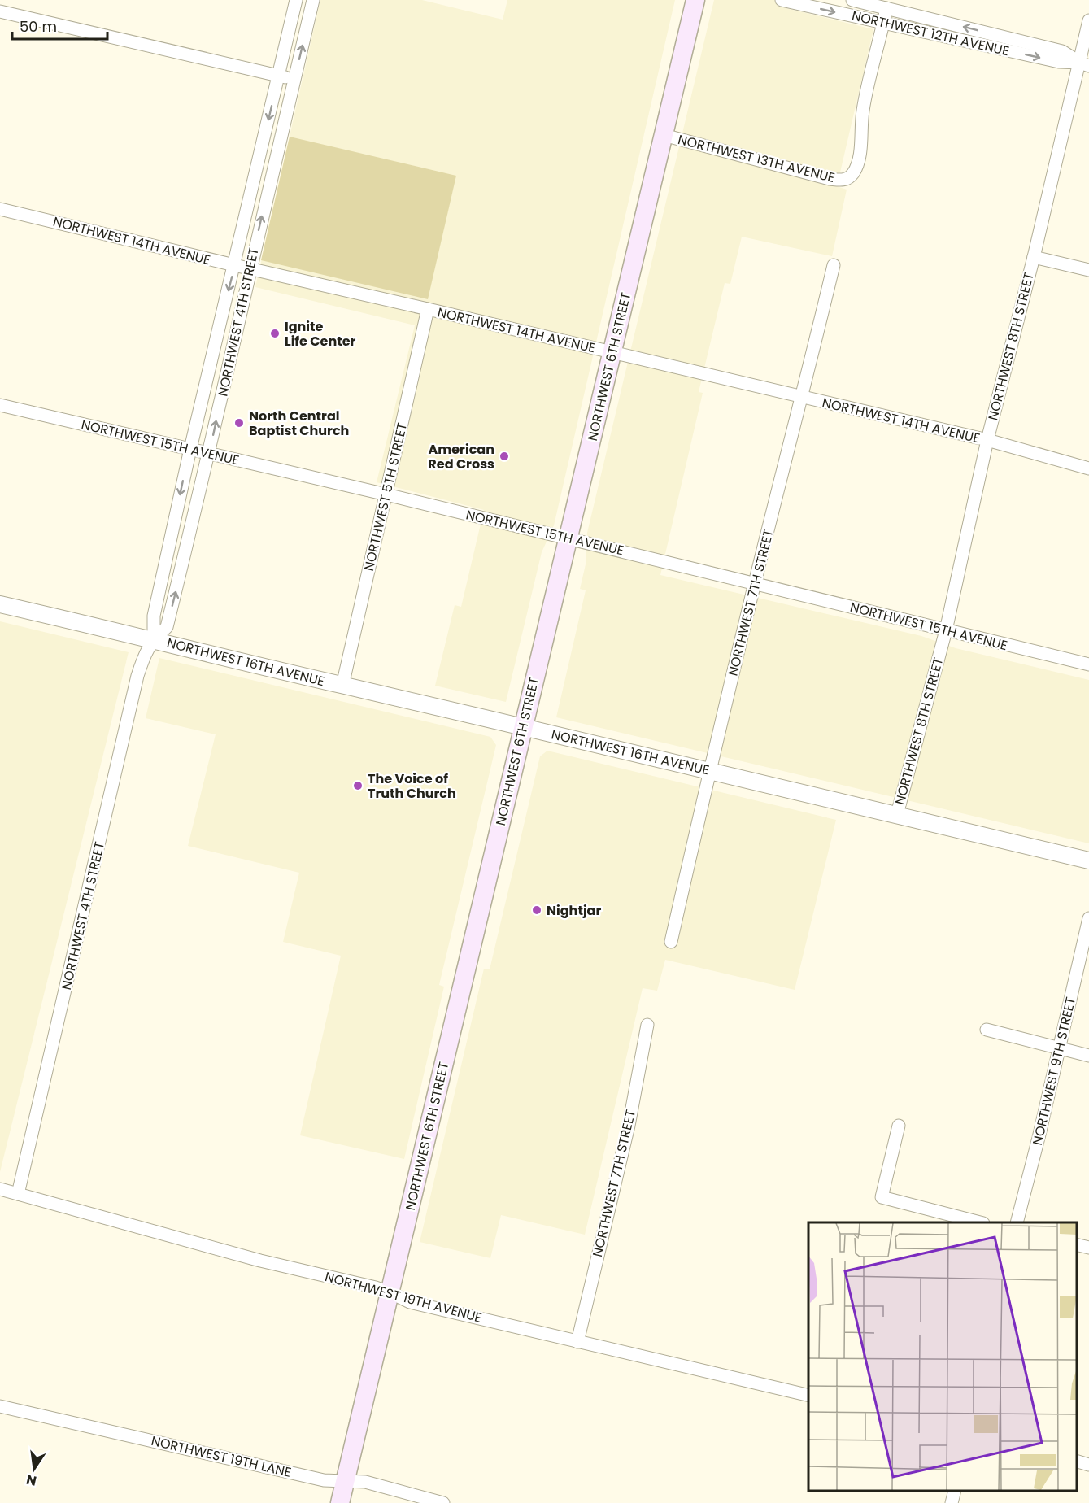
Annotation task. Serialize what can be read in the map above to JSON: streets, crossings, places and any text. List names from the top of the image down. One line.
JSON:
{"streets":{"main road":["NORTHWEST 6TH STREET"],"street":["NORTHWEST 12TH AVENUE","NORTHWEST 13TH AVENUE","NORTHWEST 14TH AVENUE","NORTHWEST 4TH STREET","NORTHWEST 8TH STREET","NORTHWEST 15TH AVENUE","NORTHWEST 5TH STREET","NORTHWEST 7TH STREET","NORTHWEST 16TH AVENUE","NORTHWEST 9TH STREET","NORTHWEST 19TH AVENUE","NORTHWEST 19TH LANE"]},"crossings":[["NORTHWEST 12TH AVENUE","NORTHWEST 13TH AVENUE"],["NORTHWEST 12TH AVENUE","NORTHWEST 8TH STREET"],["NORTHWEST 13TH AVENUE","NORTHWEST 6TH STREET"],["NORTHWEST 14TH AVENUE","NORTHWEST 4TH STREET"],["NORTHWEST 14TH AVENUE","NORTHWEST 8TH STREET"],["NORTHWEST 14TH AVENUE","NORTHWEST 6TH STREET"],["NORTHWEST 14TH AVENUE","NORTHWEST 5TH STREET"],["NORTHWEST 14TH AVENUE","NORTHWEST 7TH STREET"],["NORTHWEST 4TH STREET","NORTHWEST 15TH AVENUE"],["NORTHWEST 4TH STREET","NORTHWEST 16TH AVENUE"],["NORTHWEST 4TH STREET","NORTHWEST 19TH AVENUE"],["NORTHWEST 8TH STREET","NORTHWEST 15TH AVENUE"],["NORTHWEST 8TH STREET","NORTHWEST 16TH AVENUE"],["NORTHWEST 6TH STREET","NORTHWEST 15TH AVENUE"],["NORTHWEST 6TH STREET","NORTHWEST 16TH AVENUE"],["NORTHWEST 6TH STREET","NORTHWEST 19TH AVENUE"],["NORTHWEST 6TH STREET","NORTHWEST 19TH LANE"],["NORTHWEST 15TH AVENUE","NORTHWEST 5TH STREET"],["NORTHWEST 15TH AVENUE","NORTHWEST 7TH STREET"],["NORTHWEST 5TH STREET","NORTHWEST 16TH AVENUE"],["NORTHWEST 7TH STREET","NORTHWEST 16TH AVENUE"],["NORTHWEST 7TH STREET","NORTHWEST 19TH AVENUE"]],"places":["Ignite Life Center","North Central Baptist Church","American Red Cross","The Voice of Truth Church","Nightjar"],"scale_bar":"50 m","north":"bottom"}
